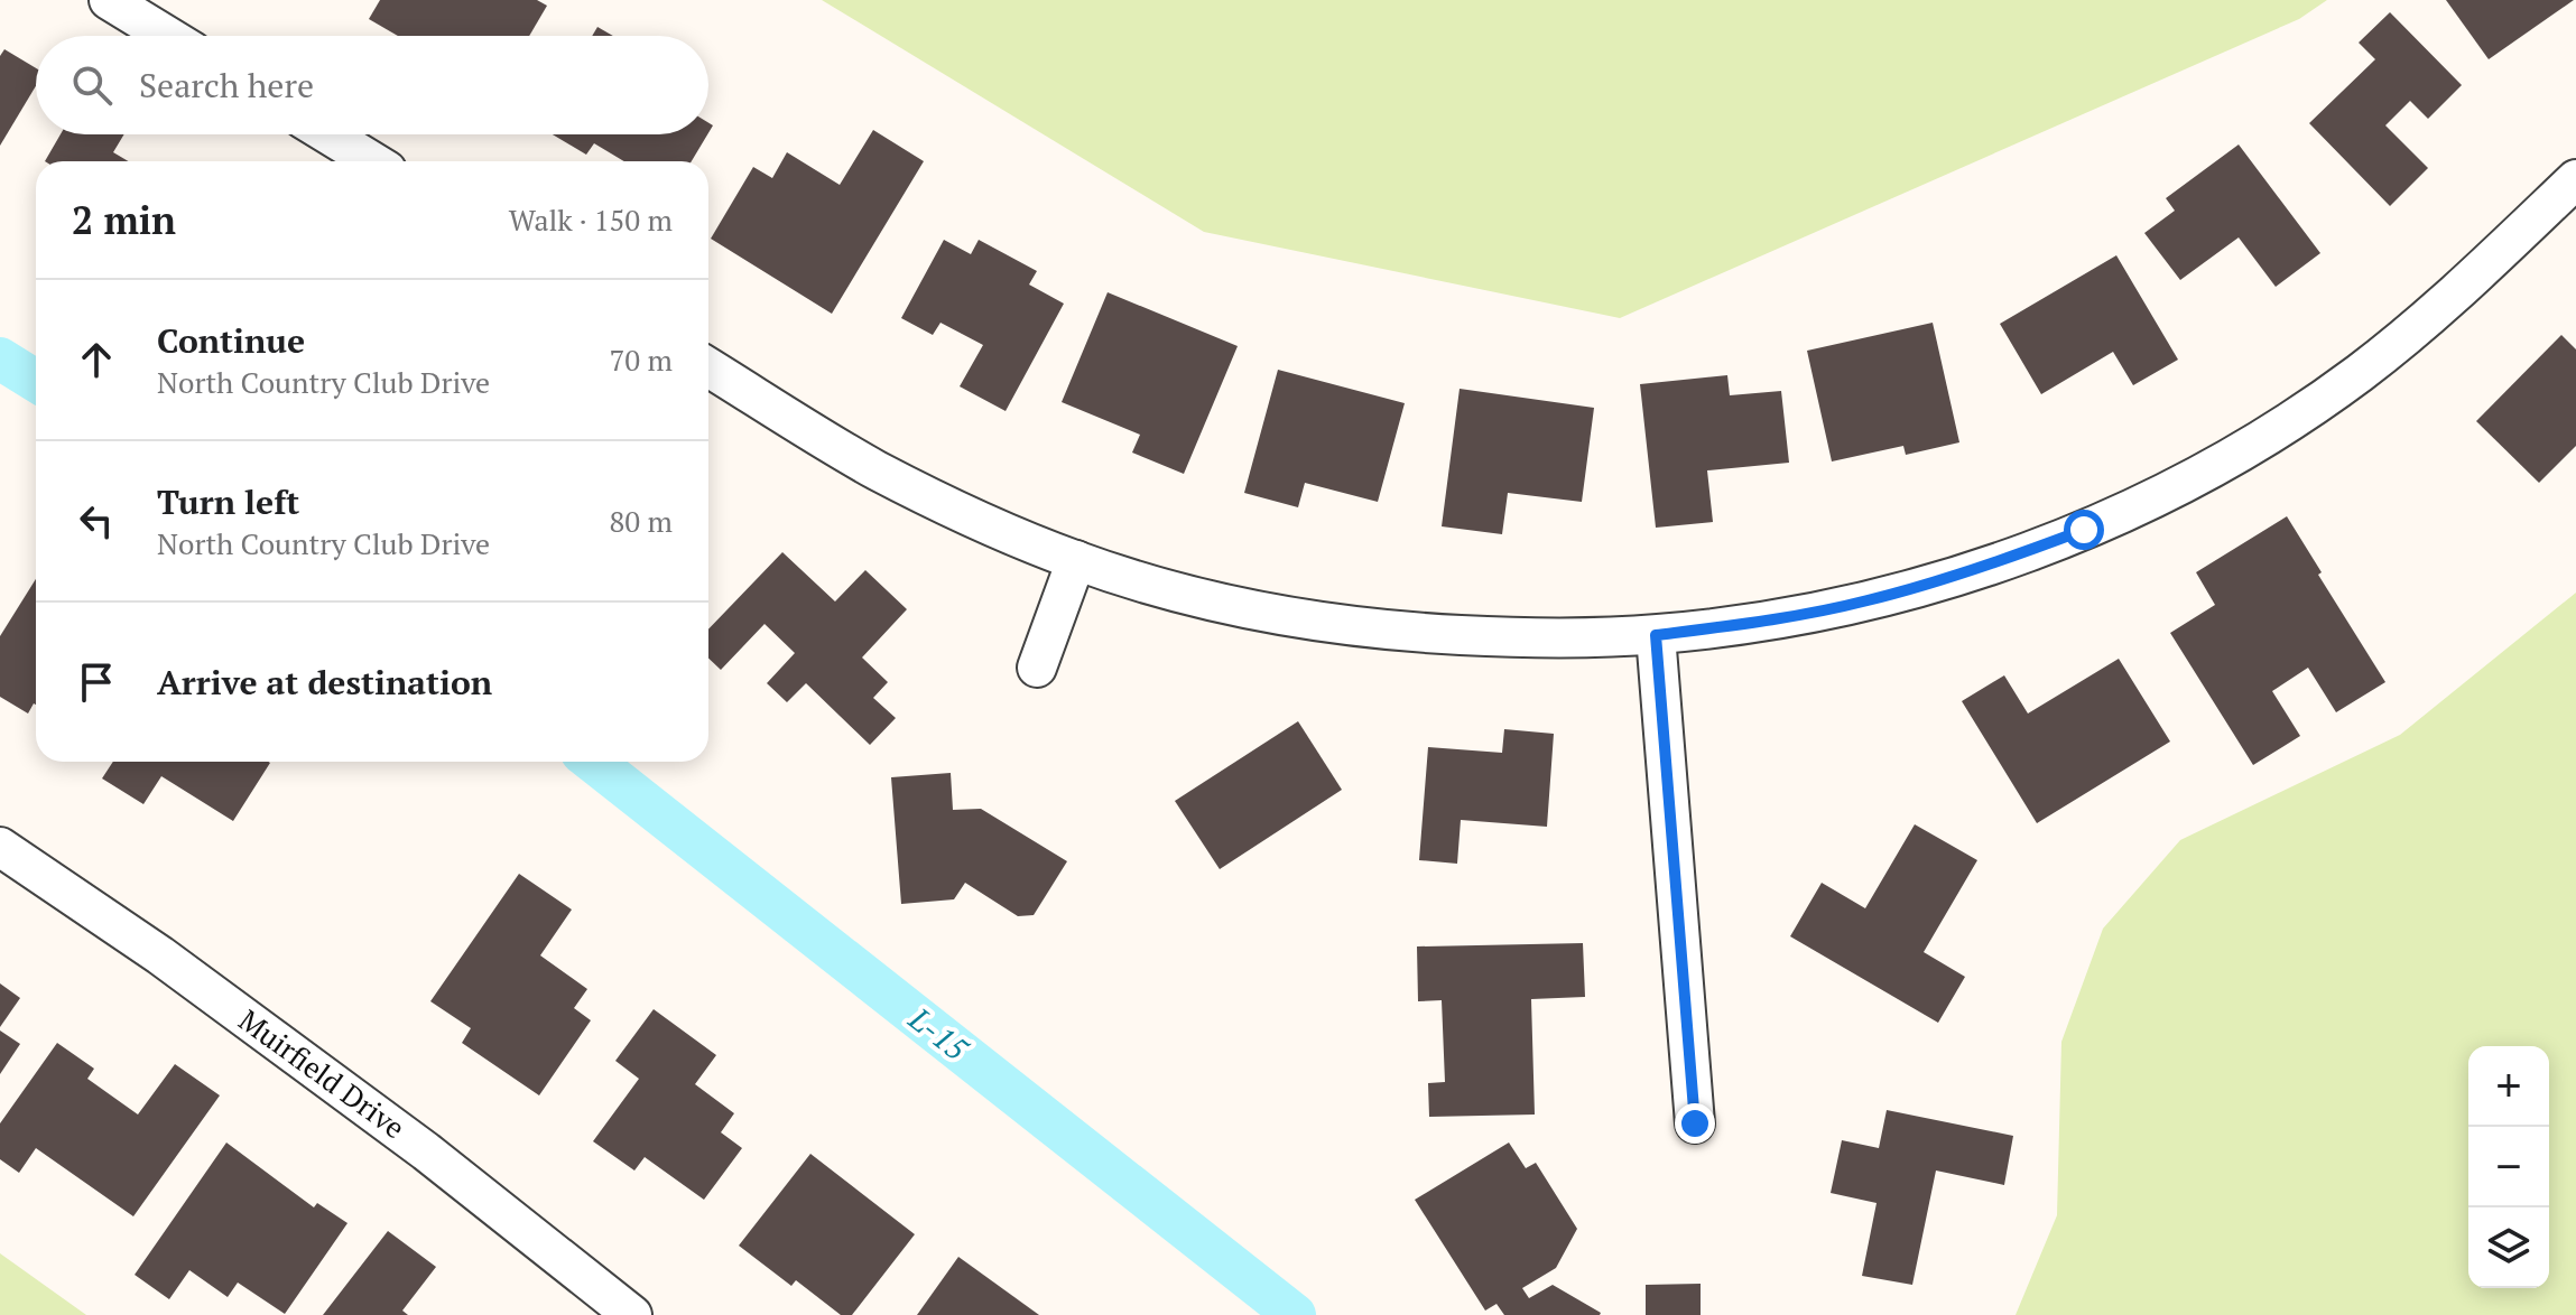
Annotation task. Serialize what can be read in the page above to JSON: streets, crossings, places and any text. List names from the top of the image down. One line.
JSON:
{"streets":{"street":["Muirfield Drive"]},"water":["L-15"],"page":{"search":"Search here","heading":["2 min","Walk · 150 m"],"list":[["Continue","North Country Club Drive","70 m"],["Turn left","North Country Club Drive","80 m"],"Arrive at destination"],"map_buttons":["+","−"]}}
